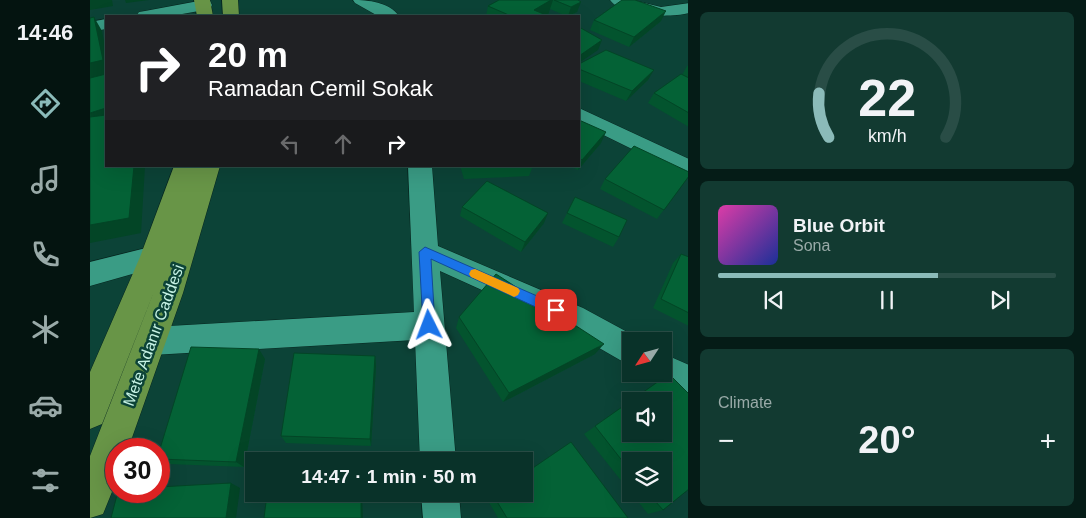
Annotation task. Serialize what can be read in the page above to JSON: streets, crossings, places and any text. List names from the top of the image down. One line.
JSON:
{"streets":{"main road":["Mete Adanır Caddesi"]},"north":"bottom left","page":{"tabs":"14:46","turn":["20 m","Ramadan Cemil Sokak"],"song":["Blue Orbit","Sona"],"tile":"Climate","heat":["−","20°","+"],"limit":"30","trip":"14:47 · 1 min · 50 m","gauge":["22","km/h"]}}
